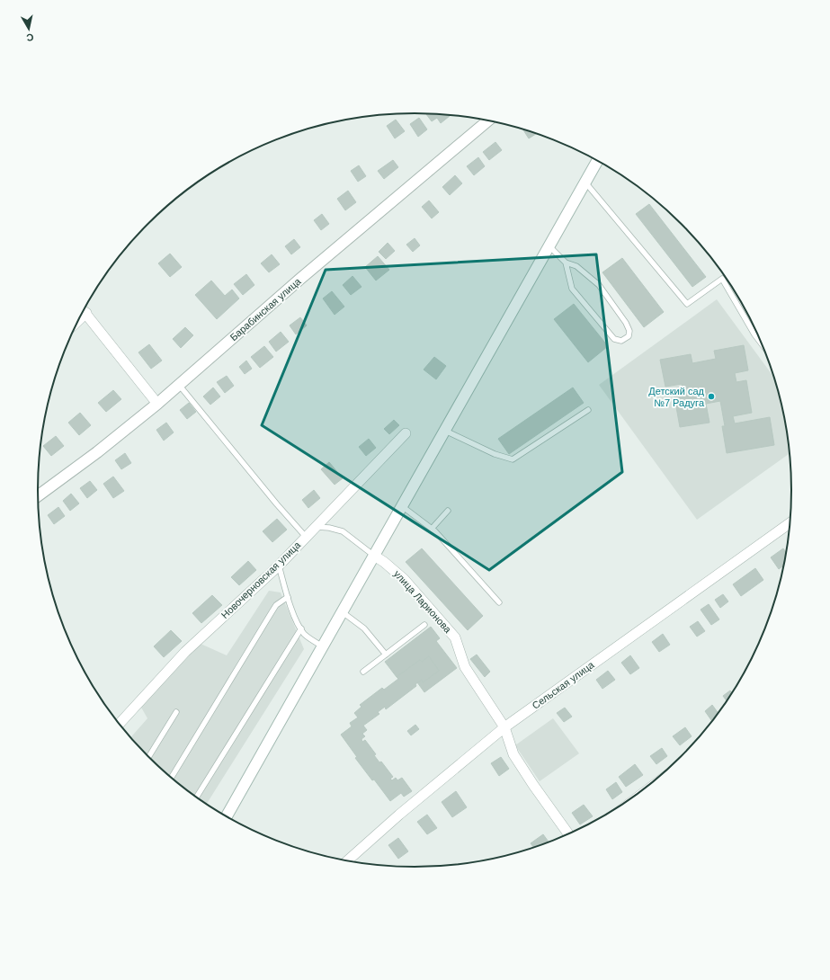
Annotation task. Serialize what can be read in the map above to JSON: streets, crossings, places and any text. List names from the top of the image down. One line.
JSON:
{"streets":{"main road":["Барабинская улица"],"street":["Новочерновская улица","улица Ларионова","Сельская улица"]},"crossings":[["улица Ларионова","Сельская улица"]],"places":["Детский сад №7 Радуга"],"north":"bottom"}
